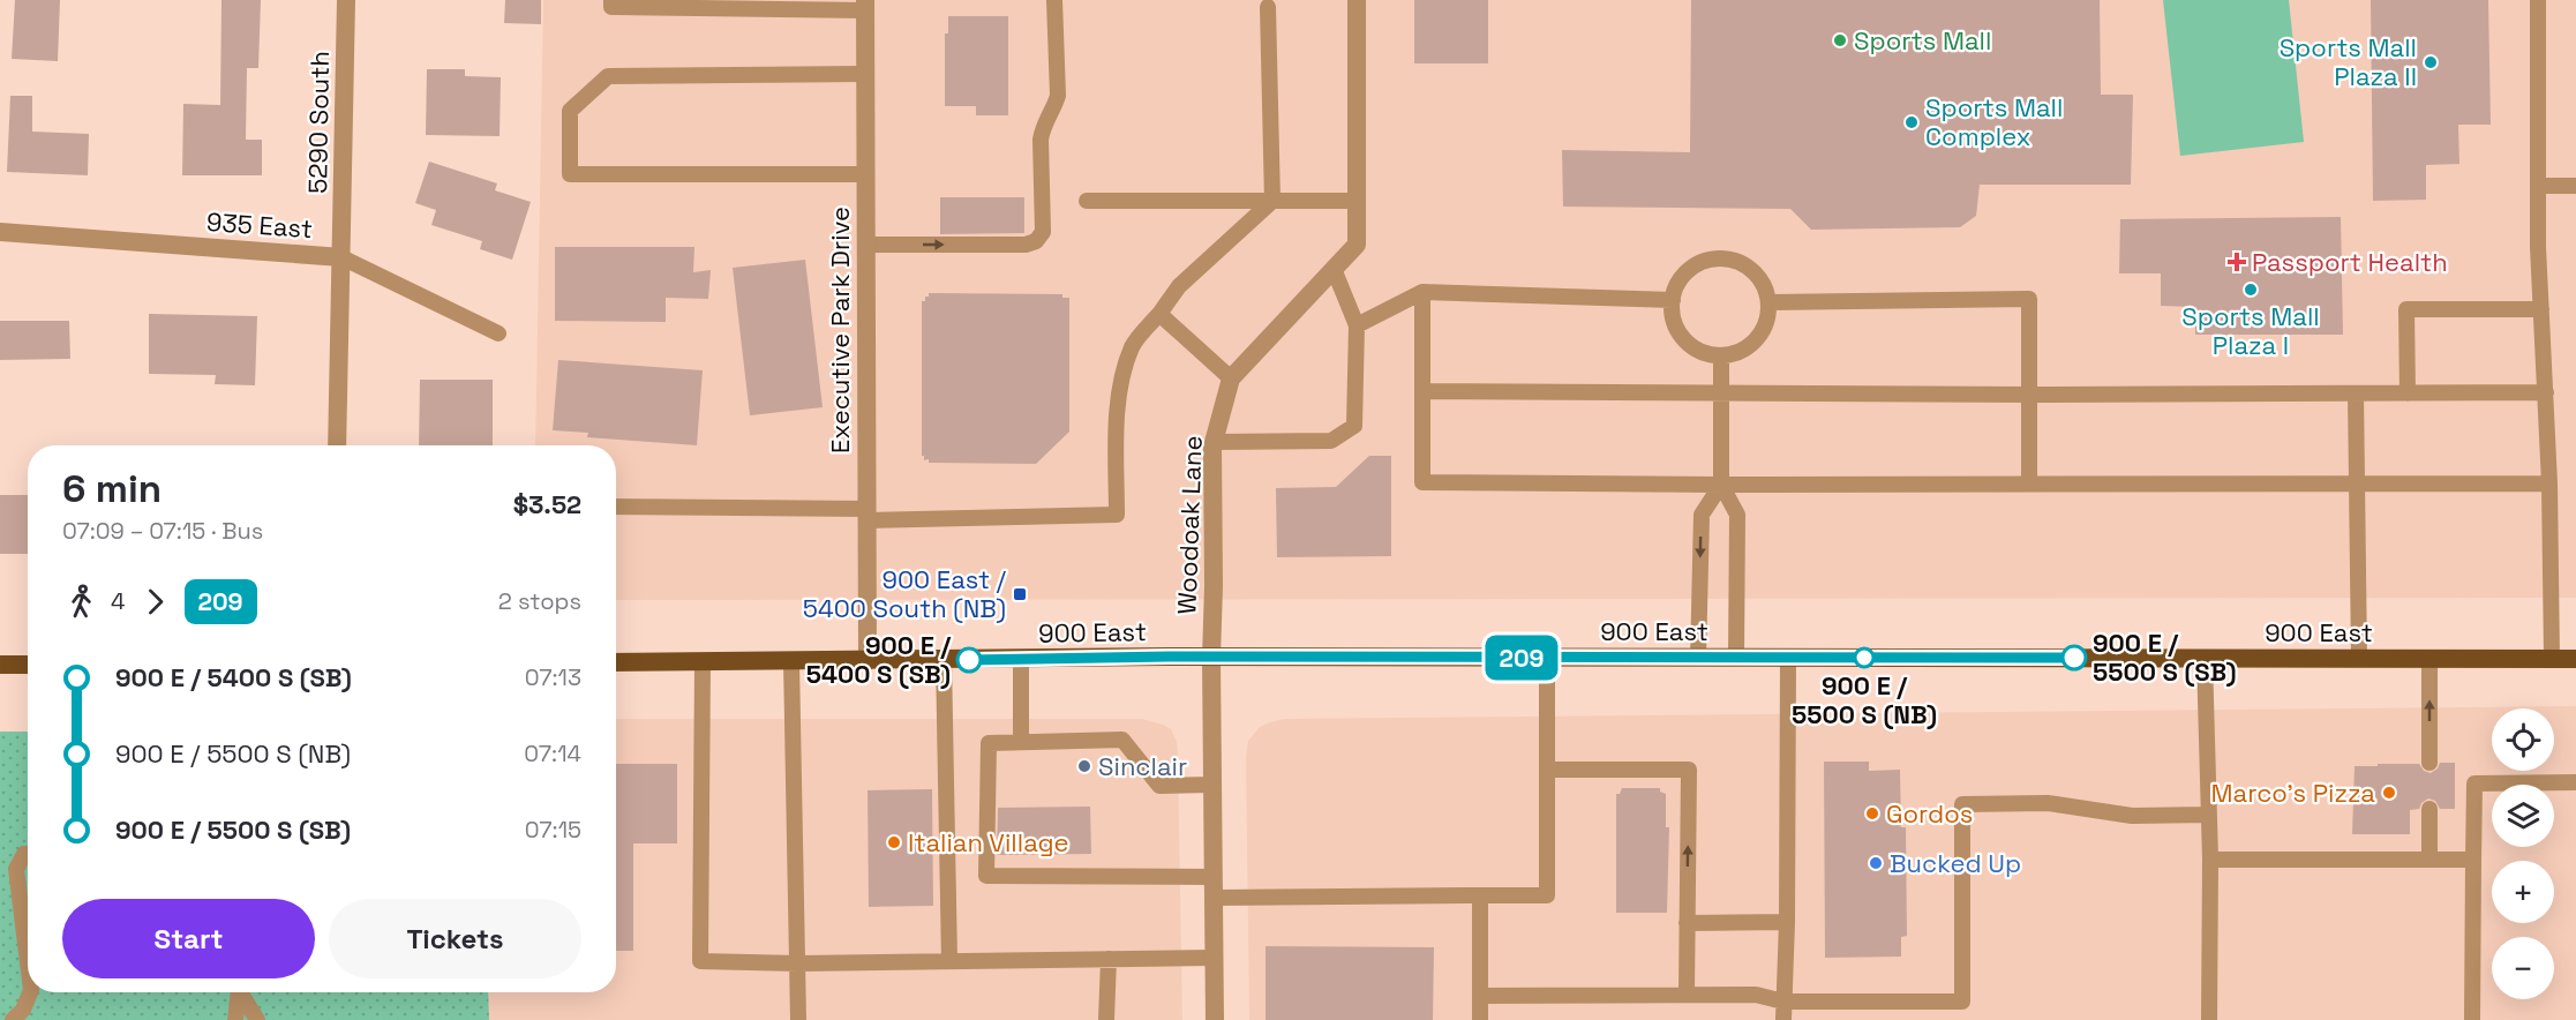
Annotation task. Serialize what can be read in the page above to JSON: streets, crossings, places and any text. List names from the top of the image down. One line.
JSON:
{"streets":{"main road":["900 East"],"street":["5290 South","935 East","Executive Park Drive","Woodoak Lane"]},"crossings":[["5290 South","935 East"],["Executive Park Drive","900 East"],["Woodoak Lane","900 East"]],"places":{"other":["Sports Mall","Sports Mall Plaza II","Sports Mall Complex","Sports Mall Plaza I","900 E / 5500 S (NB)","900 E / 5500 S (SB)","900 E / 5400 S (SB)","Sinclair","Marco's Pizza","Gordos","Italian Village","Bucked Up"],"health":["Passport Health"],"transit":["900 East / 5400 South (NB)"]},"lines":["bus line 209"],"page":{"on_map":"209","heading":["6 min","07:09 – 07:15 · Bus","$3.52"],"legs":["4","209","2 stops"],"list":[{"name":"900 E / 5400 S (SB)","value":"07:13"},{"name":"900 E / 5500 S (NB)","value":"07:14"},{"name":"900 E / 5500 S (SB)","value":"07:15"}],"map_buttons":["+","−"],"buttons":["Start","Tickets"]}}
